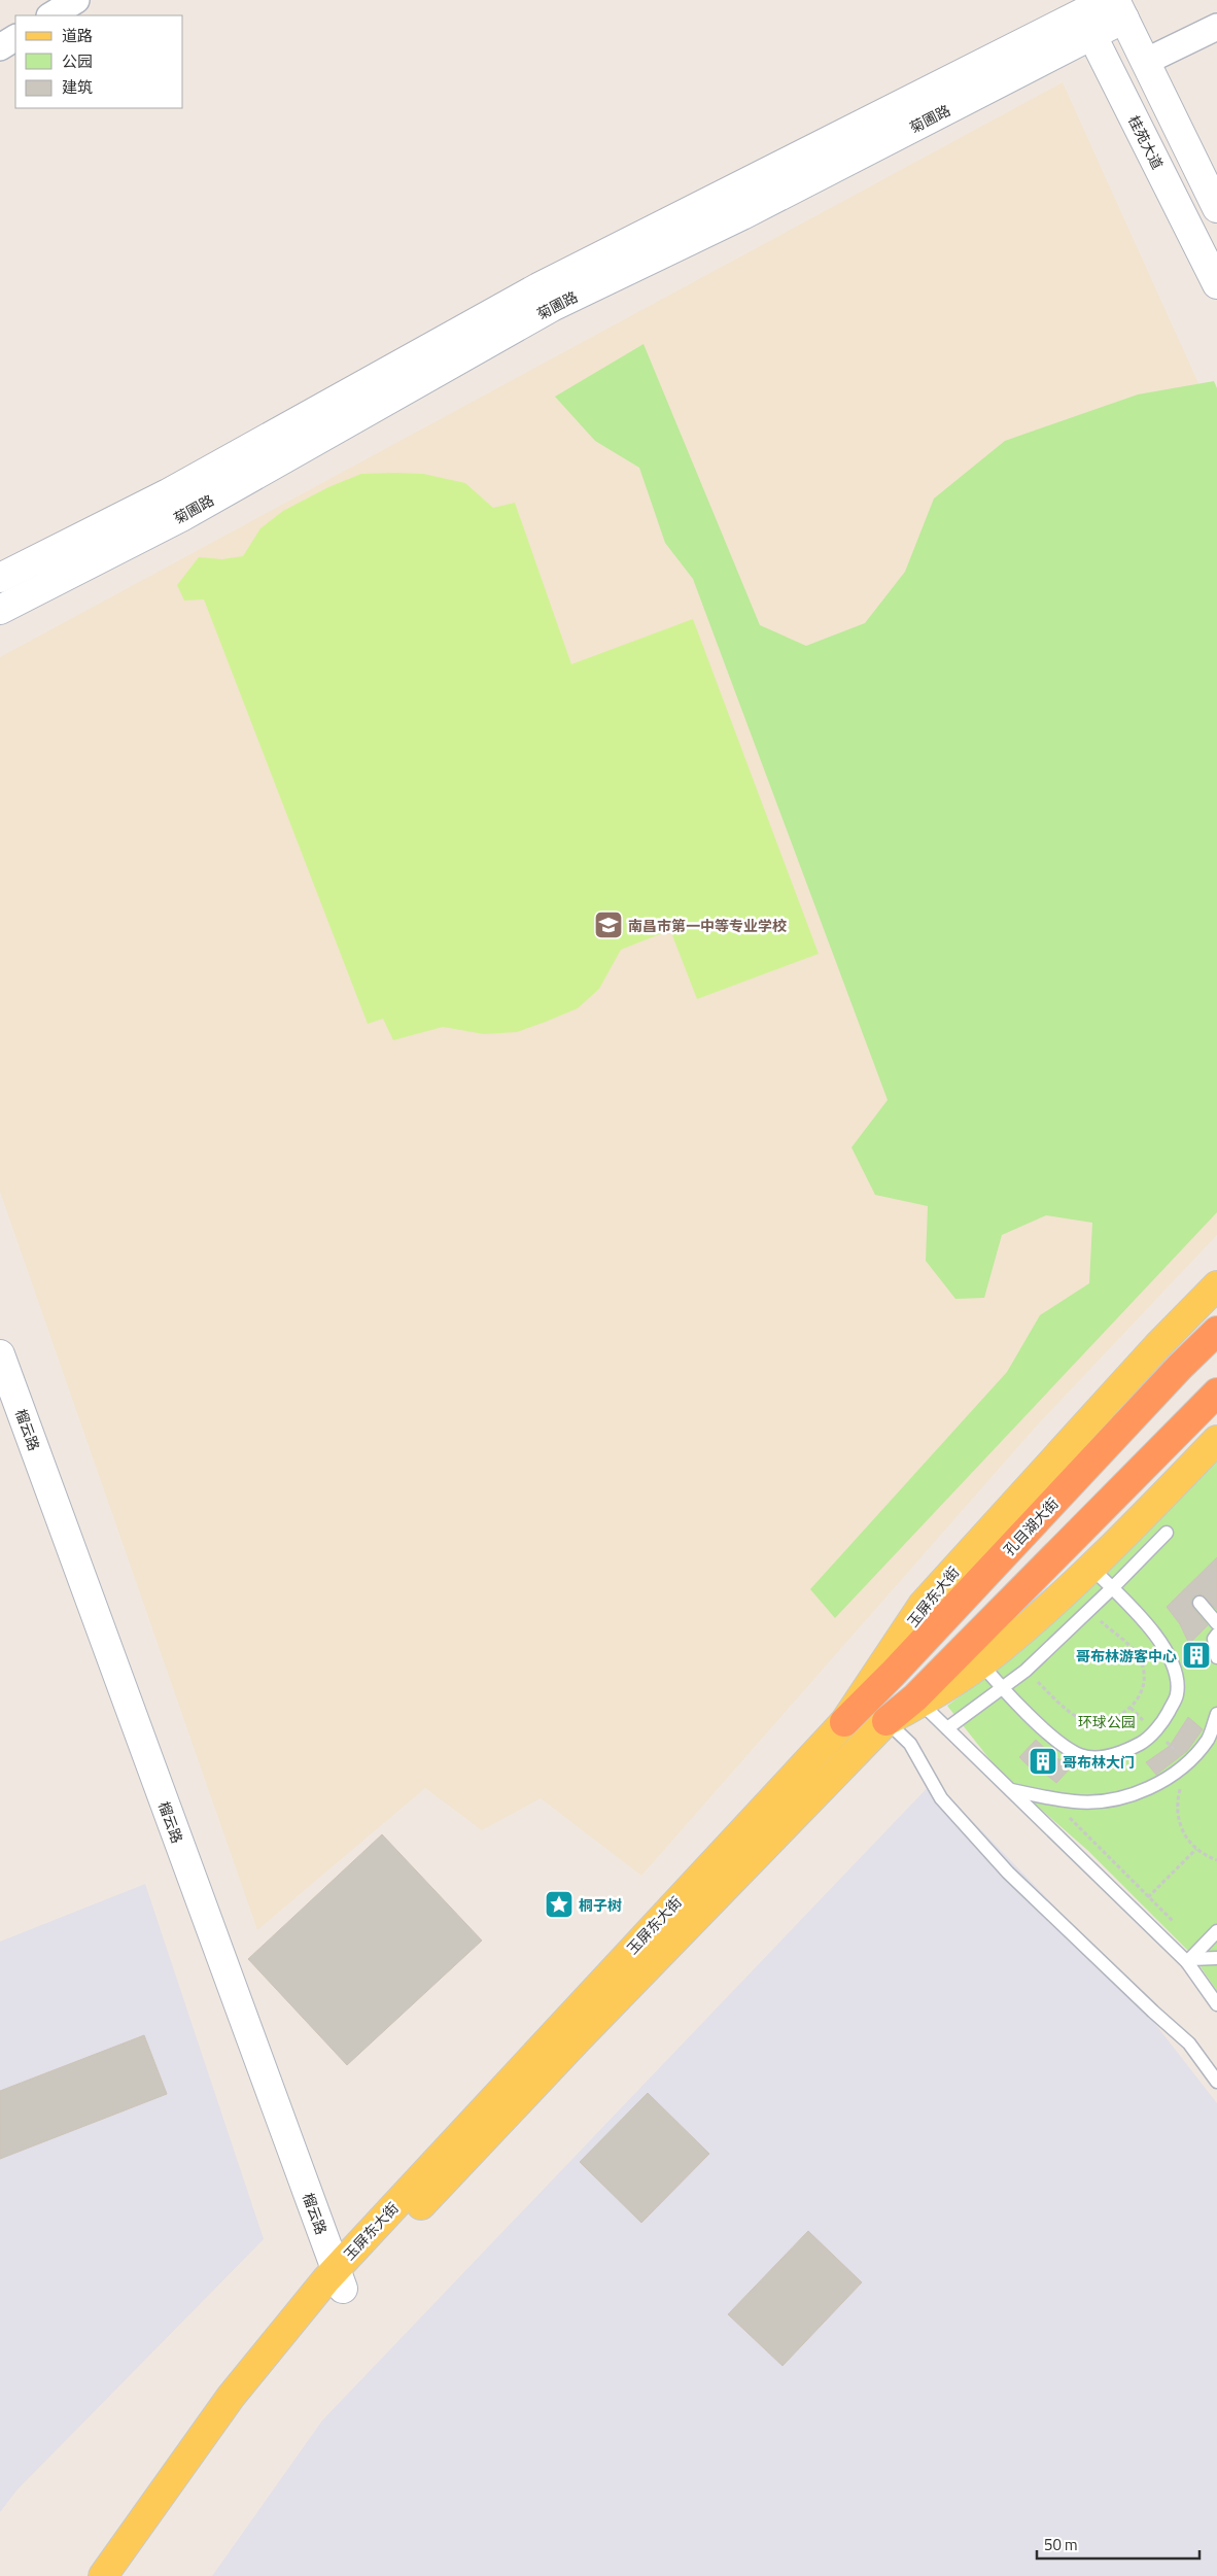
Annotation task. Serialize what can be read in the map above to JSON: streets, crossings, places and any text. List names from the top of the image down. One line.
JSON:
{"streets":{"highway":["孔目湖大街"],"main road":["玉屏东大街"],"street":["菊圃路","桂苑大道","榴云路"]},"crossings":[["菊圃路","桂苑大道"],["榴云路","玉屏东大街"],["孔目湖大街","玉屏东大街"]],"parks":["环球公园"],"places":{"school or university":["南昌市第一中等专业学校"],"building":["哥布林游客中心","哥布林大门"],"place":["桐子树"]},"legend":["道路","公园","建筑"],"scale_bar":"50 m"}
